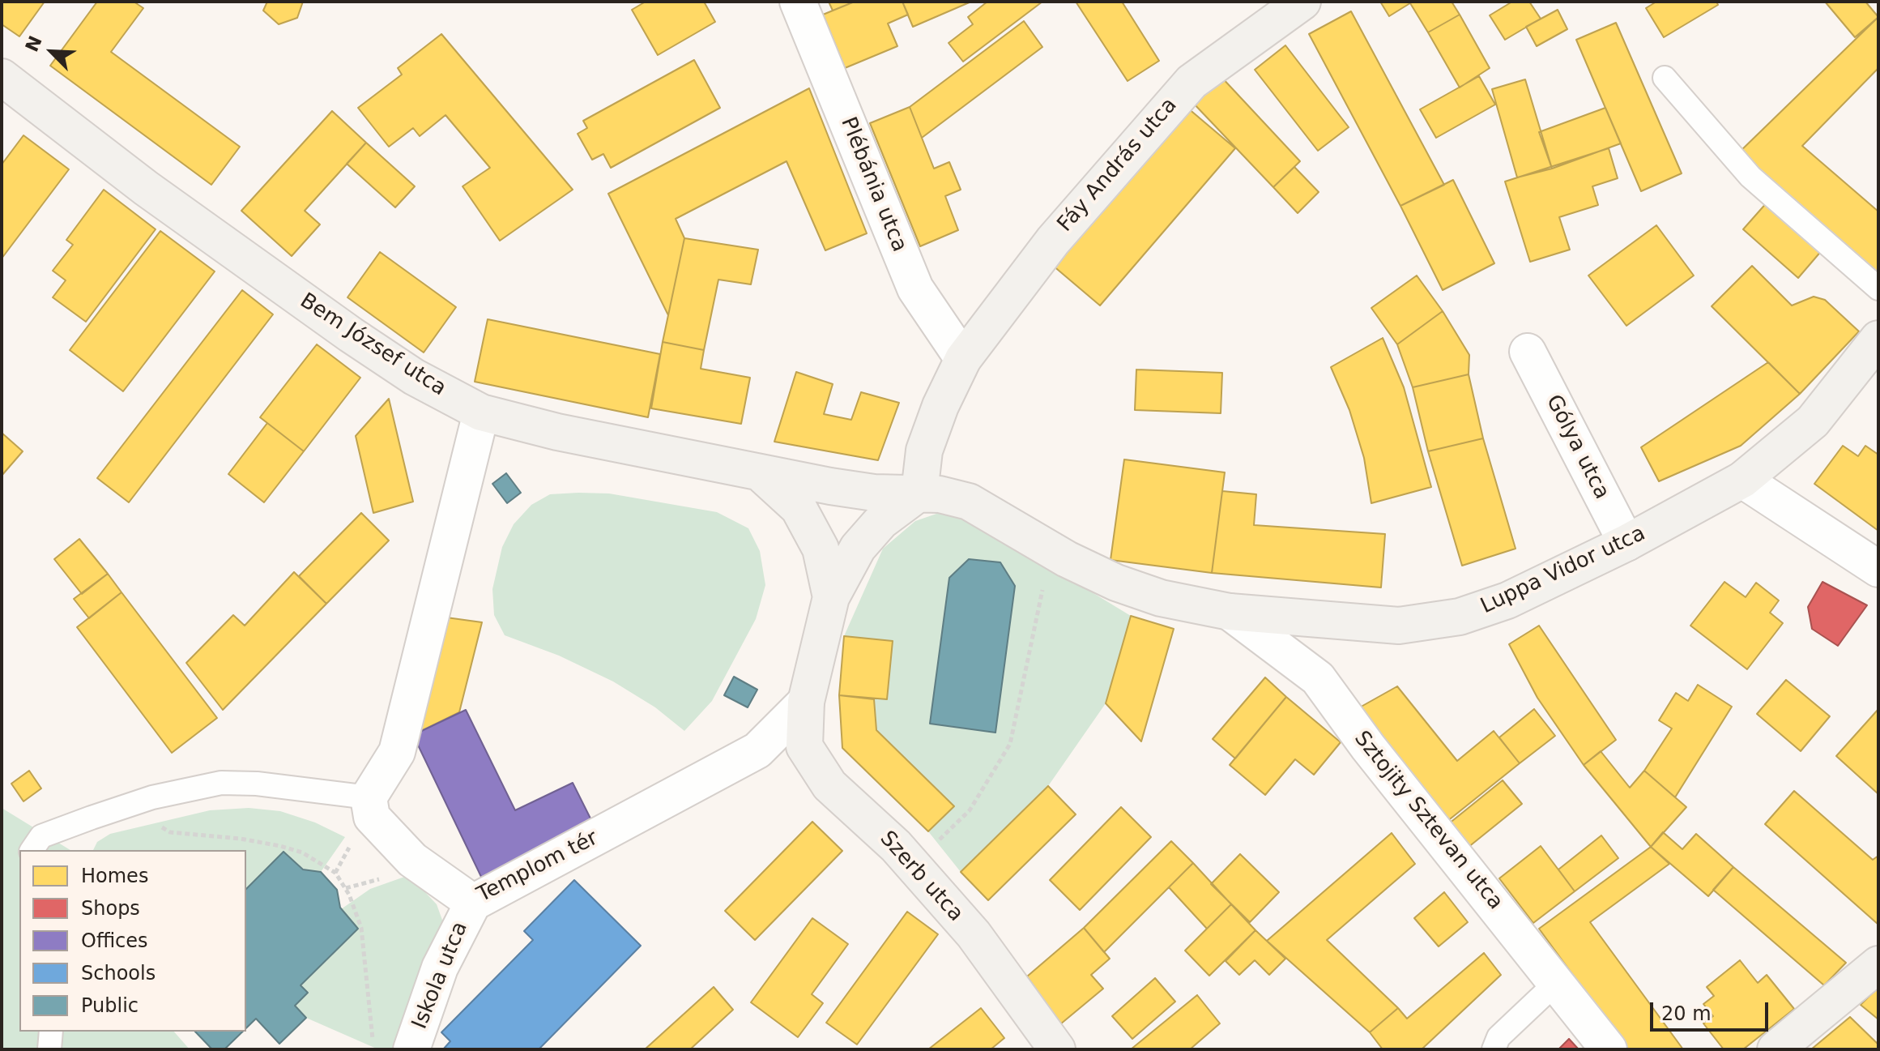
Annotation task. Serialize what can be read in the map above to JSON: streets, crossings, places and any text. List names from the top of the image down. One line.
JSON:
{"streets":{"street":["Fáy András utca","Plébánia utca","Bem József utca","Gólya utca","Luppa Vidor utca","Sztojity Sztevan utca","Templom tér","Szerb utca","Iskola utca"]},"crossings":[["Fáy András utca","Plébánia utca"],["Fáy András utca","Bem József utca"],["Bem József utca","Luppa Vidor utca"],["Gólya utca","Luppa Vidor utca"],["Luppa Vidor utca","Sztojity Sztevan utca"],["Templom tér","Szerb utca"],["Templom tér","Iskola utca"]],"legend":["Homes","Shops","Offices","Schools","Public"],"scale_bar":"20 m","north":"top left"}
